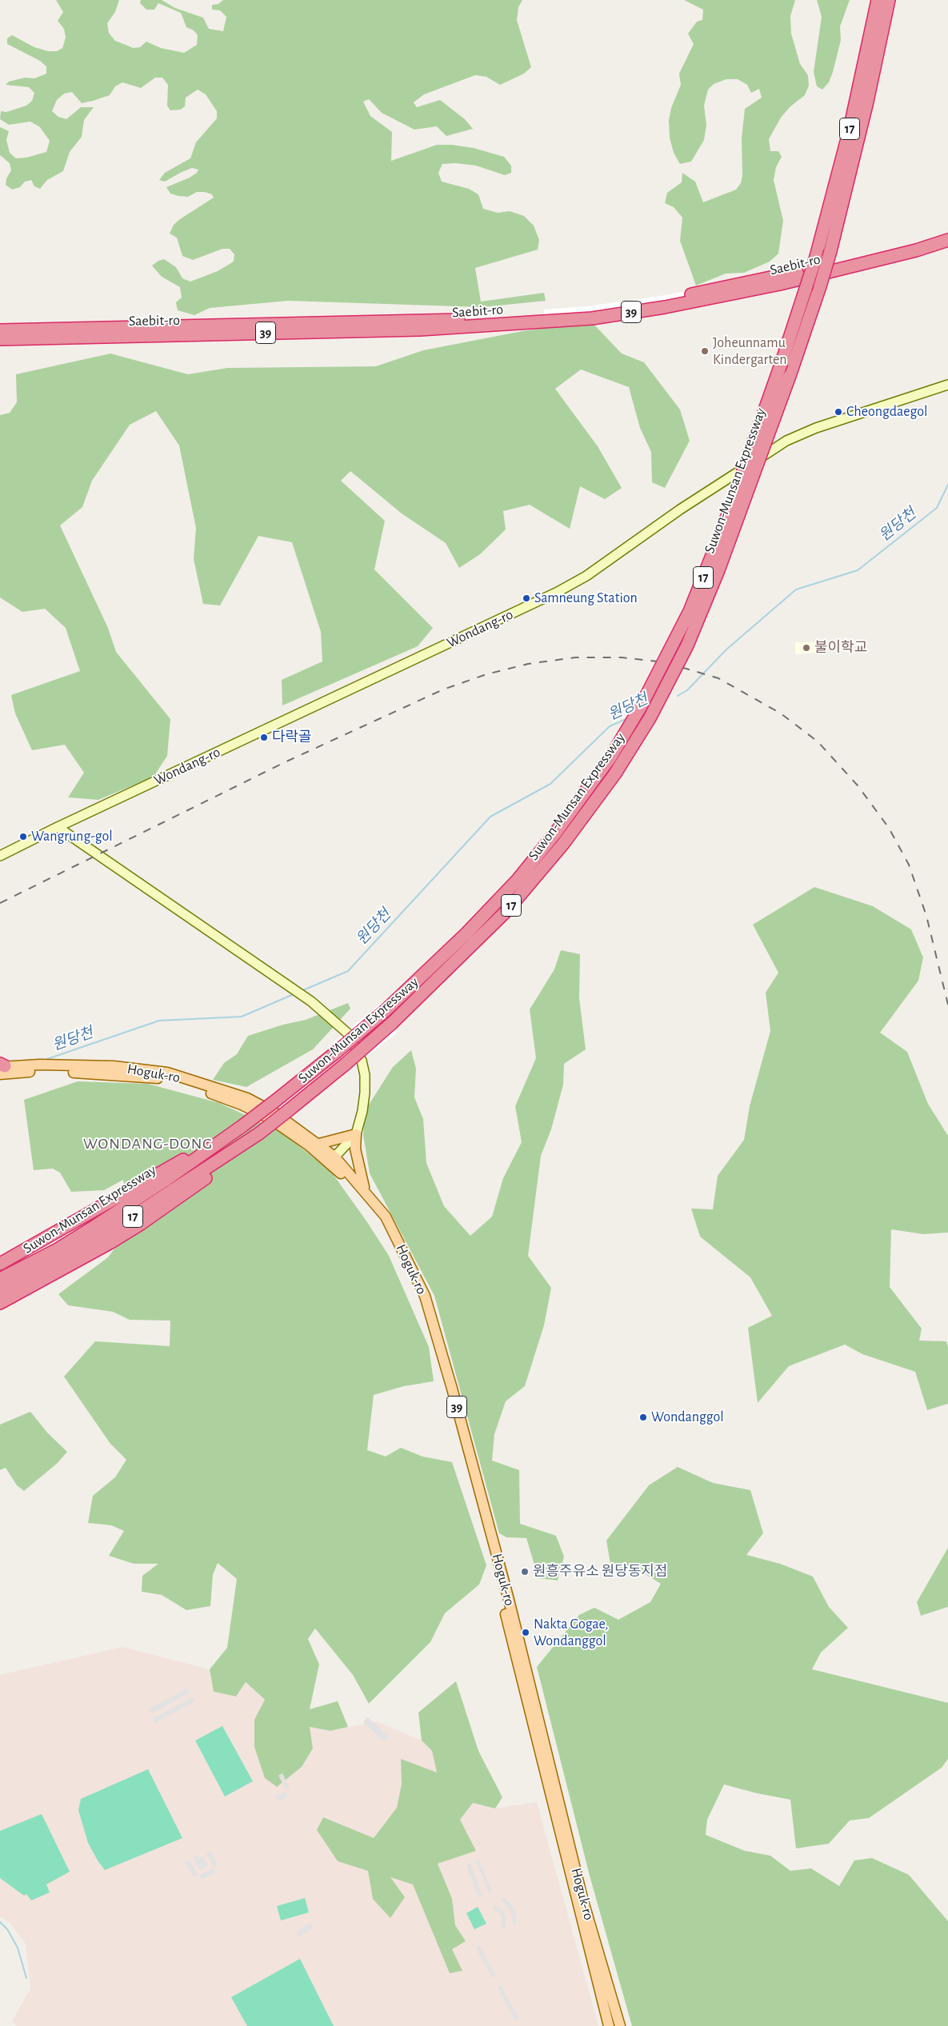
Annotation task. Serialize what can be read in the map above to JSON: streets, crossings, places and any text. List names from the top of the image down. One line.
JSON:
{"streets":{"highway":["17","Saebit-ro","39","Suwon-Munsan Expressway"],"main road":["Wondang-ro","Hoguk-ro"]},"districts":["WONDANG-DONG"],"water":["원당천"],"places":["Joheunnamu Kindergarten","Cheongdaegol","Samneung Station","불이학교","다락골","Wangrung-gol","Wondanggol","원흥주유소 원당동지점","Nakta Gogae, Wondanggol"]}
